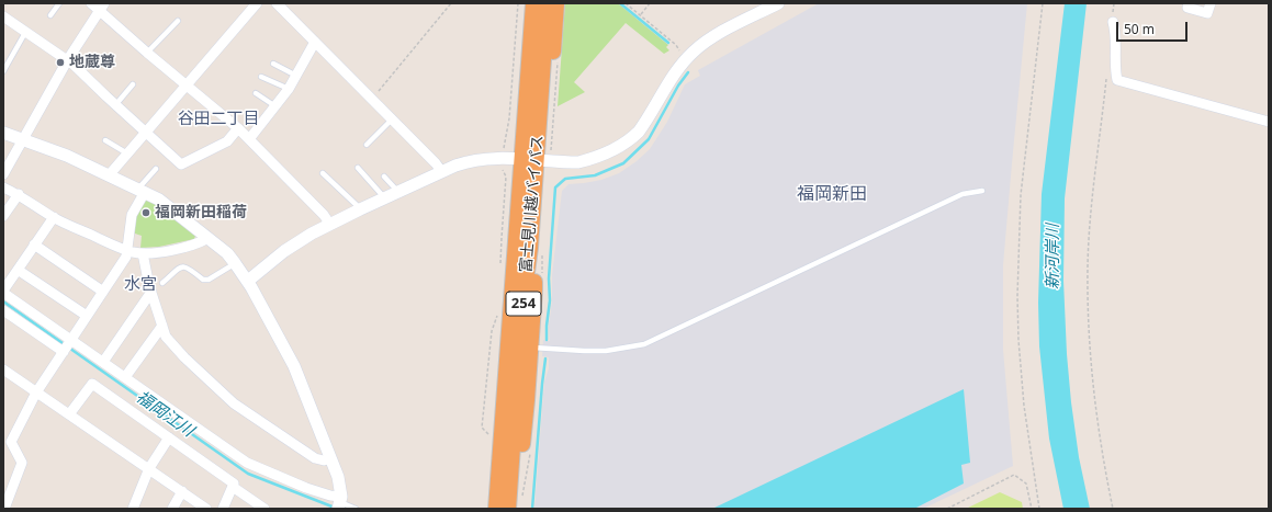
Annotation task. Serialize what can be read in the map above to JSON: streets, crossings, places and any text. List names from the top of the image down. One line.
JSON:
{"streets":{"highway":["富士見川越バイパス","254"]},"crossings":[["富士見川越バイパス","254"]],"districts":["谷田二丁目","福岡新田","水宮"],"water":["新河岸川","福岡江川"],"places":["地蔵尊","福岡新田稲荷"],"scale_bar":"50 m"}
